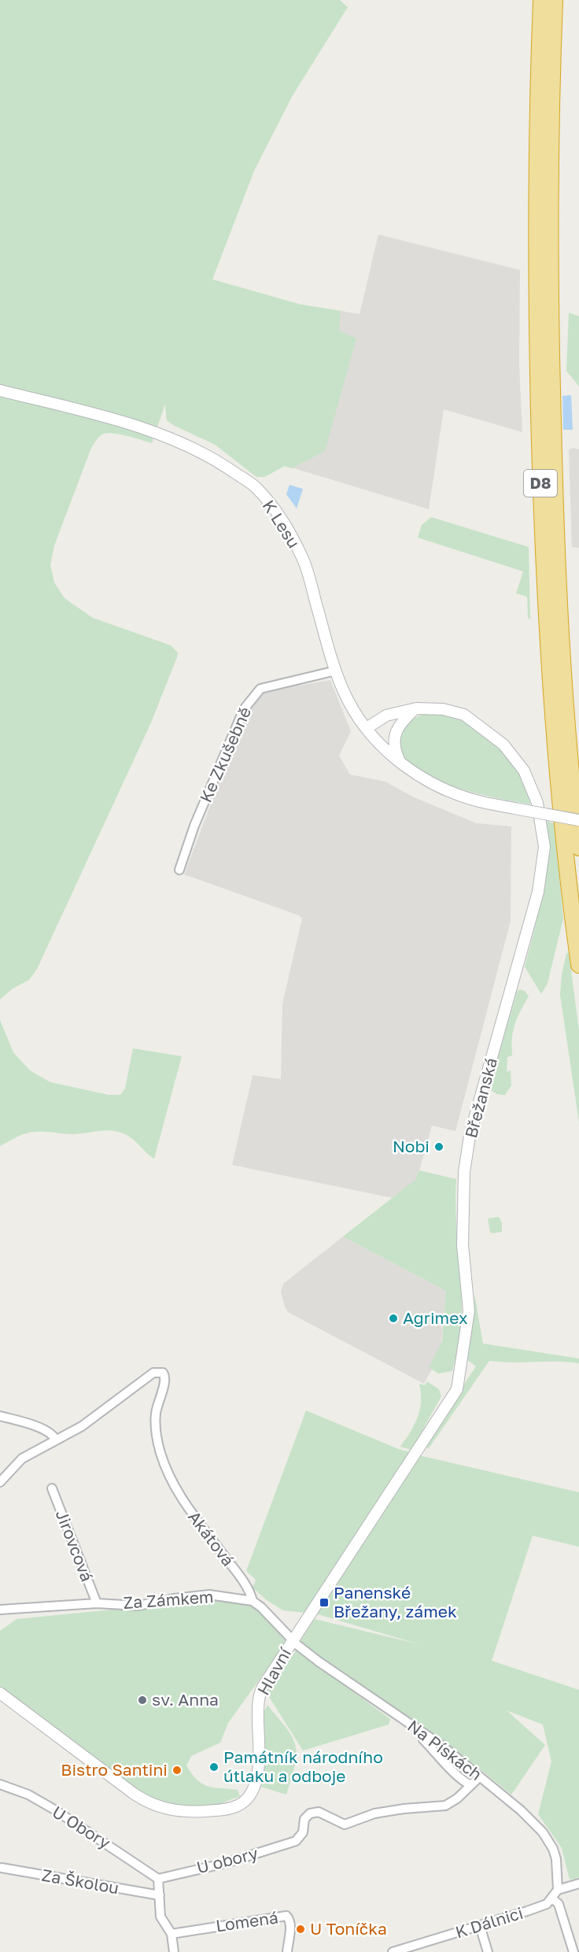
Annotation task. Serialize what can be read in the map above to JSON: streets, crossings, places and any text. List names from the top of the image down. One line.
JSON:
{"streets":{"highway":["D8"],"street":["K Lesu","Ke Zkušebně","Břežanská","Akátová","Jirovcová","Za Zámkem","Hlavní","Na Pískách","U Obory","U obory","Za Školou","Lomená","K Dálnici"]},"crossings":[["K Lesu","Ke Zkušebně"],["K Lesu","Břežanská"],["Břežanská","Hlavní"],["Akátová","Za Zámkem"],["Jirovcová","Za Zámkem"],["Hlavní","Na Pískách"],["U Obory","U obory"]],"places":{"other":["Nobi","Agrimex","sv. Anna","Památník národního útlaku a odboje","Bistro Santini","U Toníčka"],"transit":["Panenské Břežany, zámek"]}}
